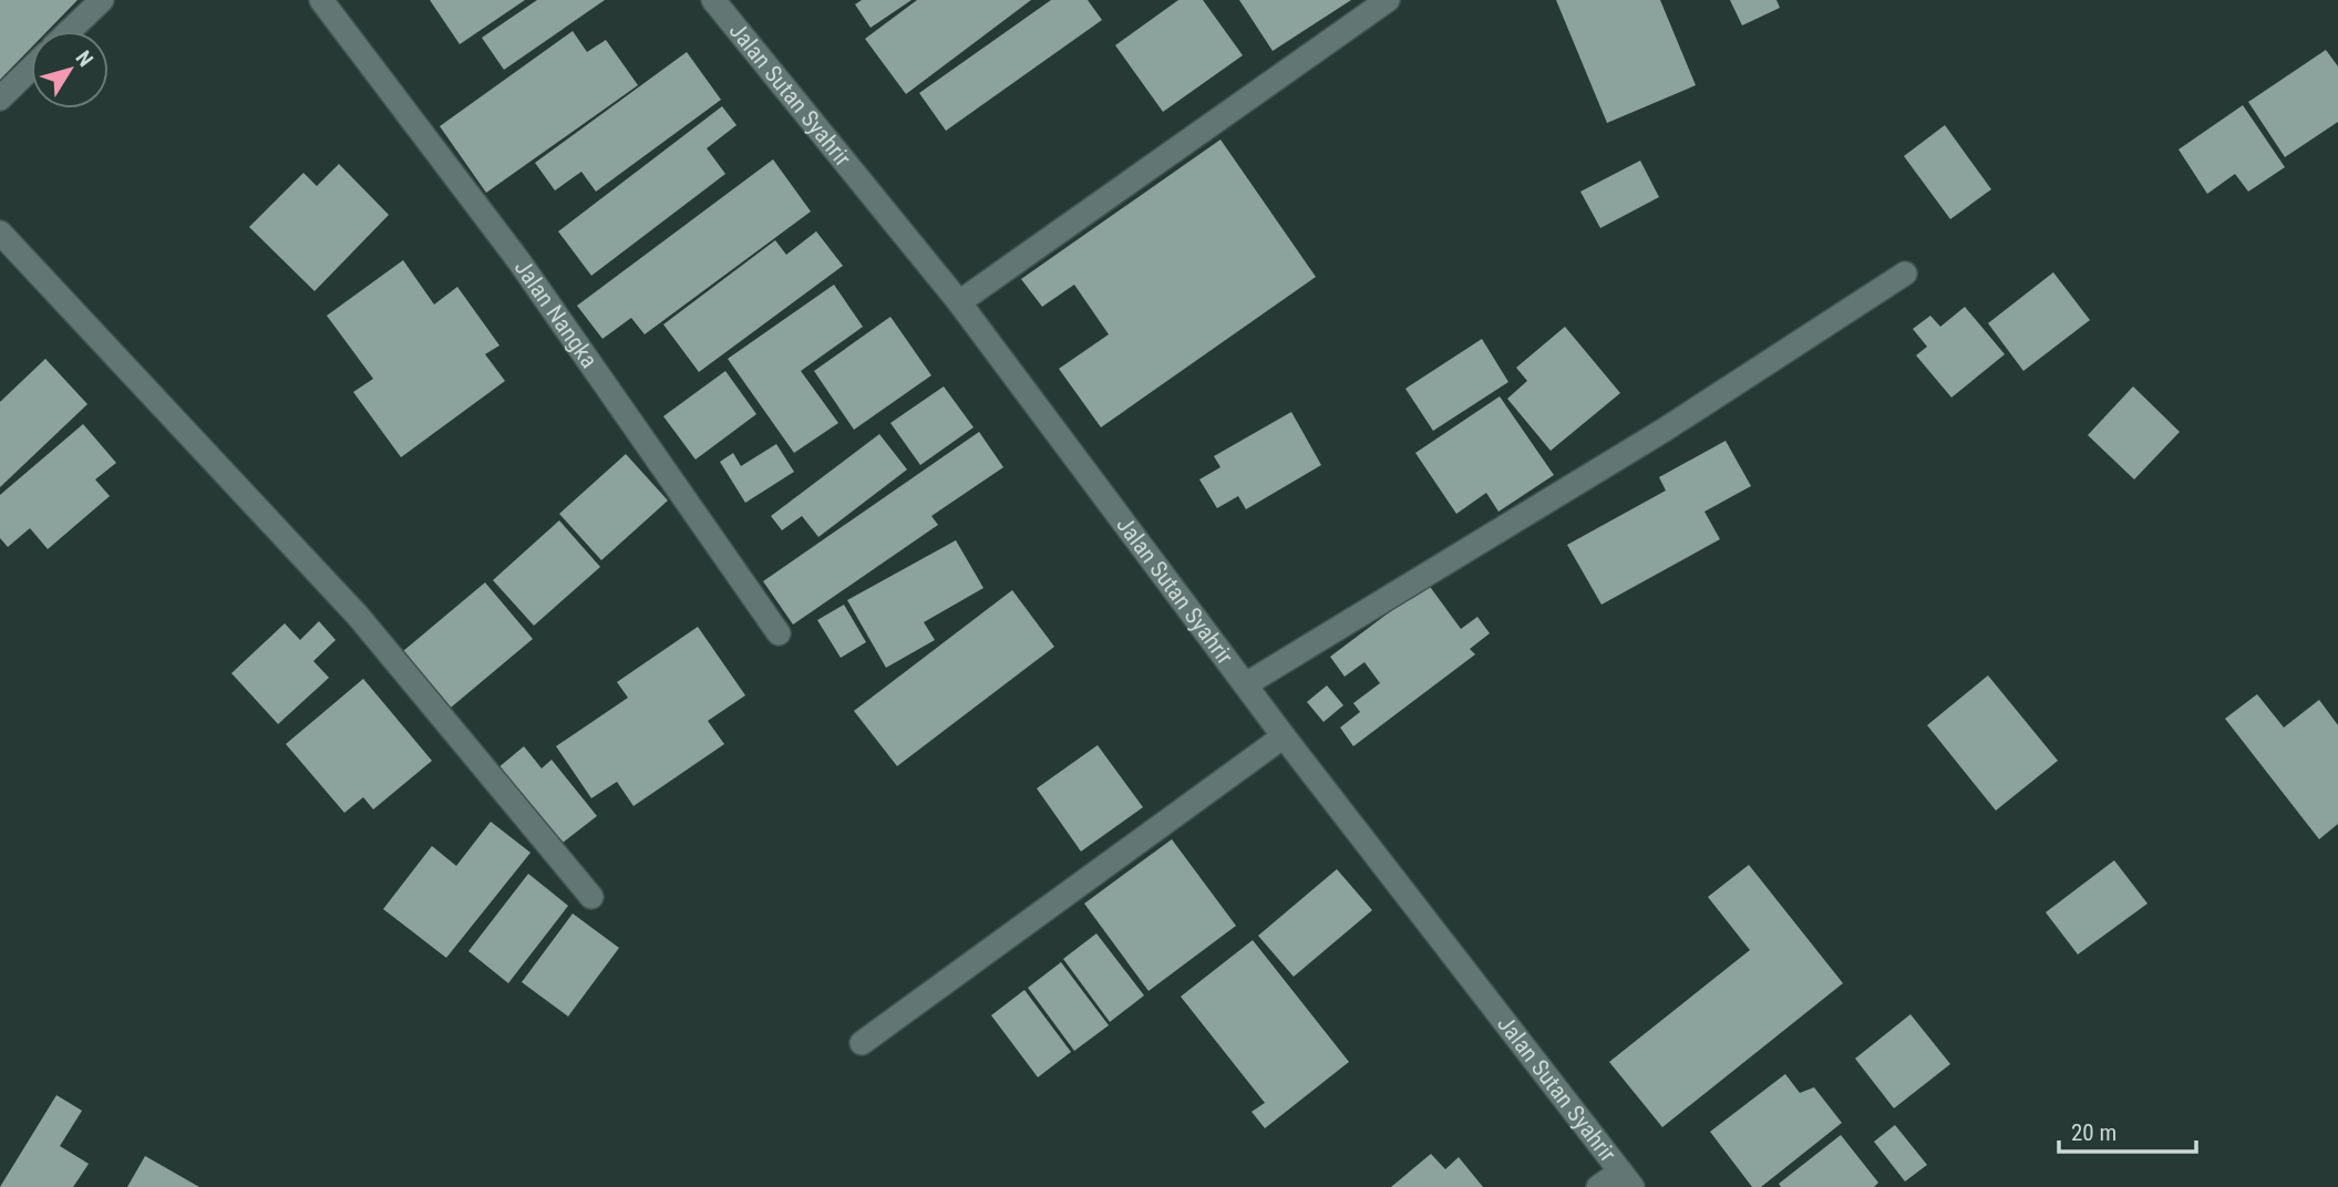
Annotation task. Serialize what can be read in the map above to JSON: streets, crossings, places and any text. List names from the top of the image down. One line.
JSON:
{"streets":{"street":["Jalan Sutan Syahrir","Jalan Nangka"]},"scale_bar":"20 m","north":"top right"}
